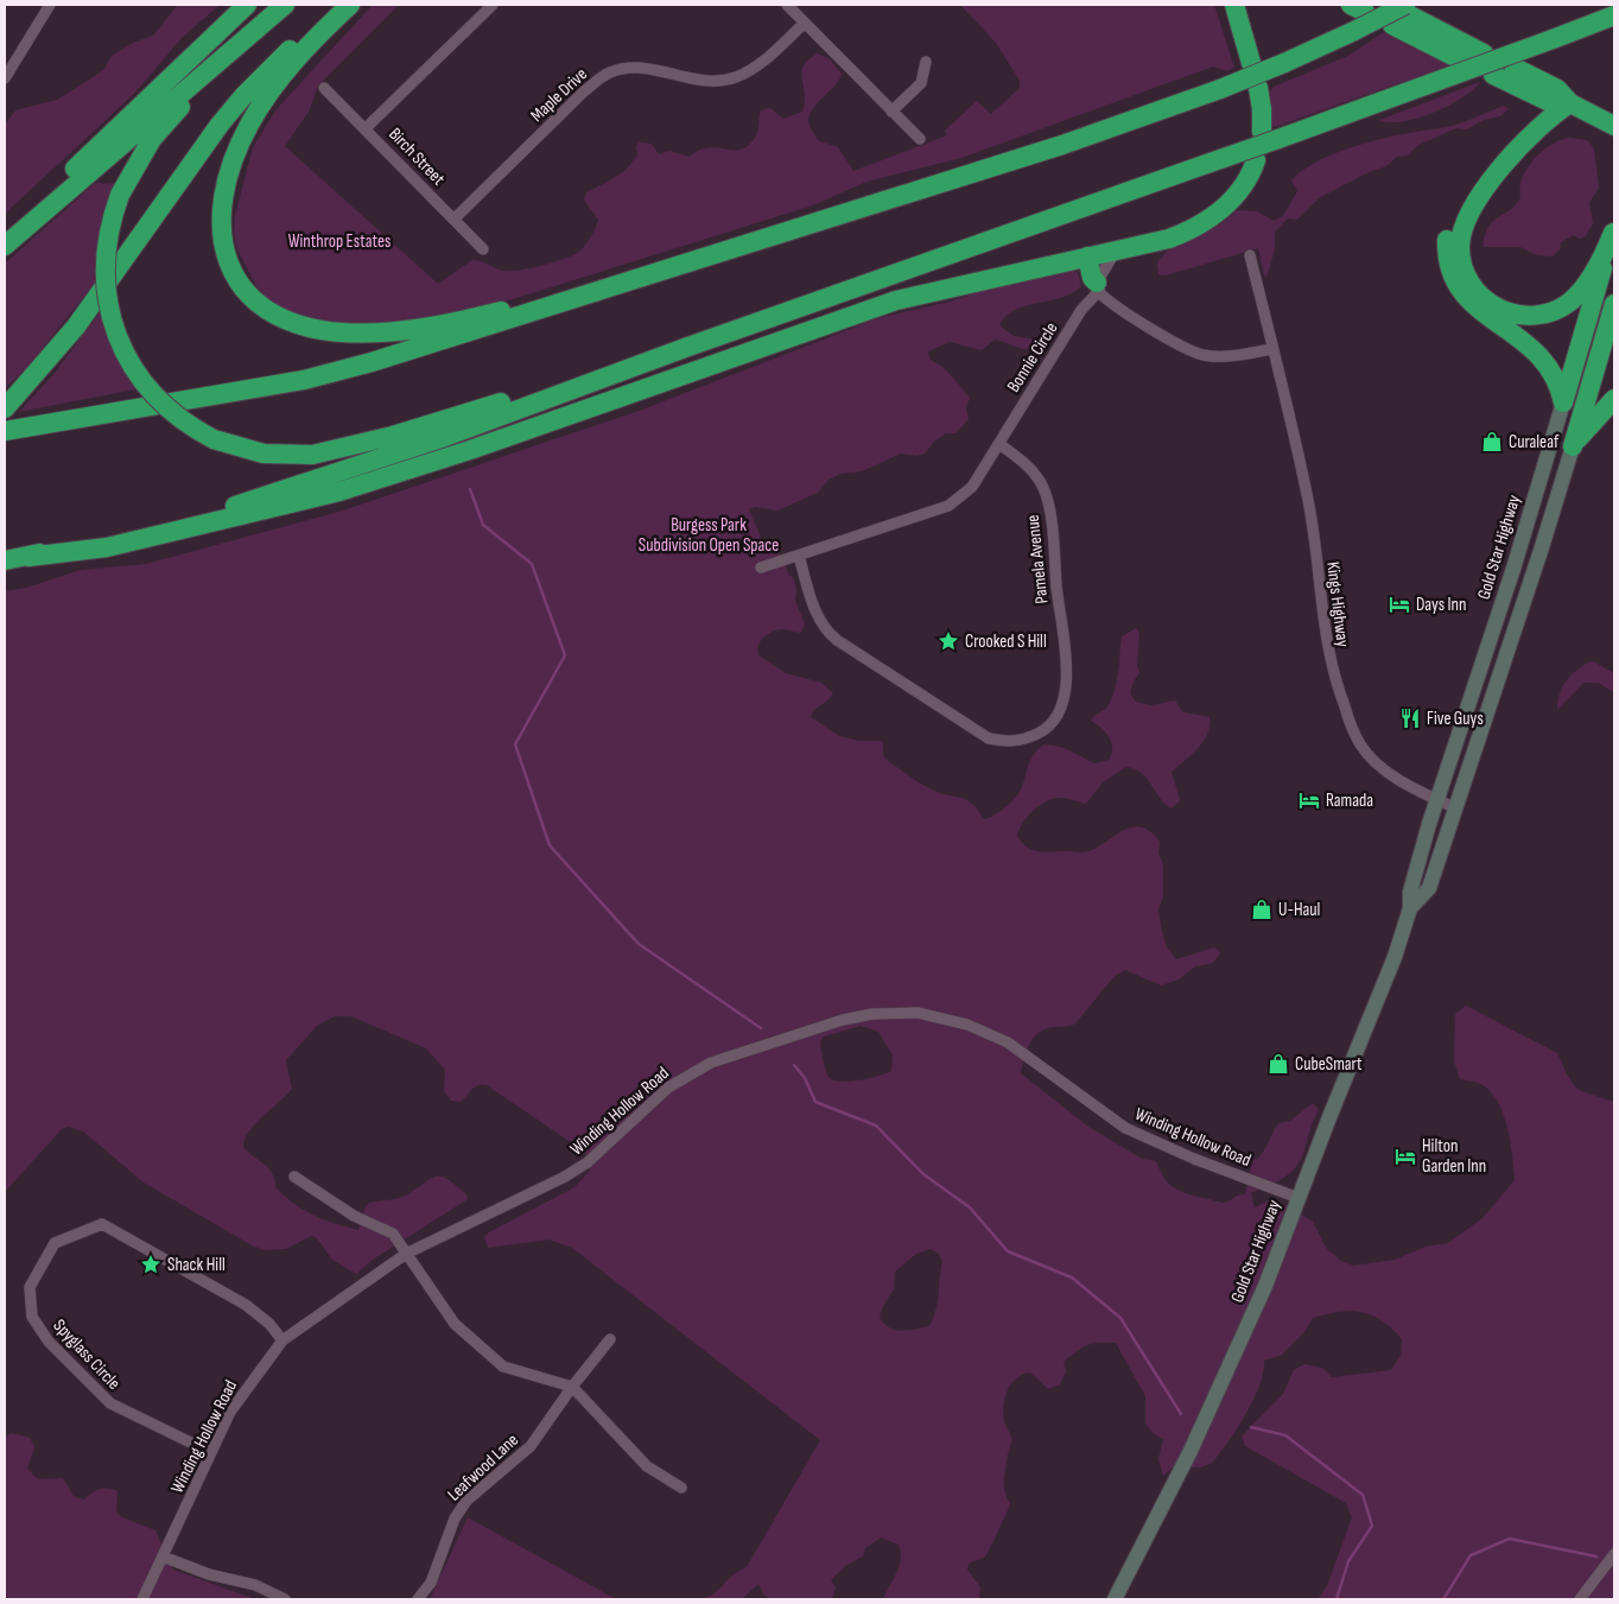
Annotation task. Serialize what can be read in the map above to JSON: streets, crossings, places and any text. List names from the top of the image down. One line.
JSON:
{"streets":{"main road":["Gold Star Highway"],"street":["Maple Drive","Birch Street","Bonnie Circle","Pamela Avenue","Kings Highway","Winding Hollow Road","Spyglass Circle","Leafwood Lane"]},"crossings":[["Maple Drive","Birch Street"],["Bonnie Circle","Pamela Avenue"],["Gold Star Highway","Kings Highway"],["Gold Star Highway","Winding Hollow Road"],["Winding Hollow Road","Spyglass Circle"]],"parks":["Winthrop Estates","Burgess Park Subdivision Open Space"],"places":{"shop":["Curaleaf","U-Haul","CubeSmart"],"hotel":["Days Inn","Ramada","Hilton Garden Inn"],"place":["Crooked S Hill","Shack Hill"],"restaurant":["Five Guys"]}}
